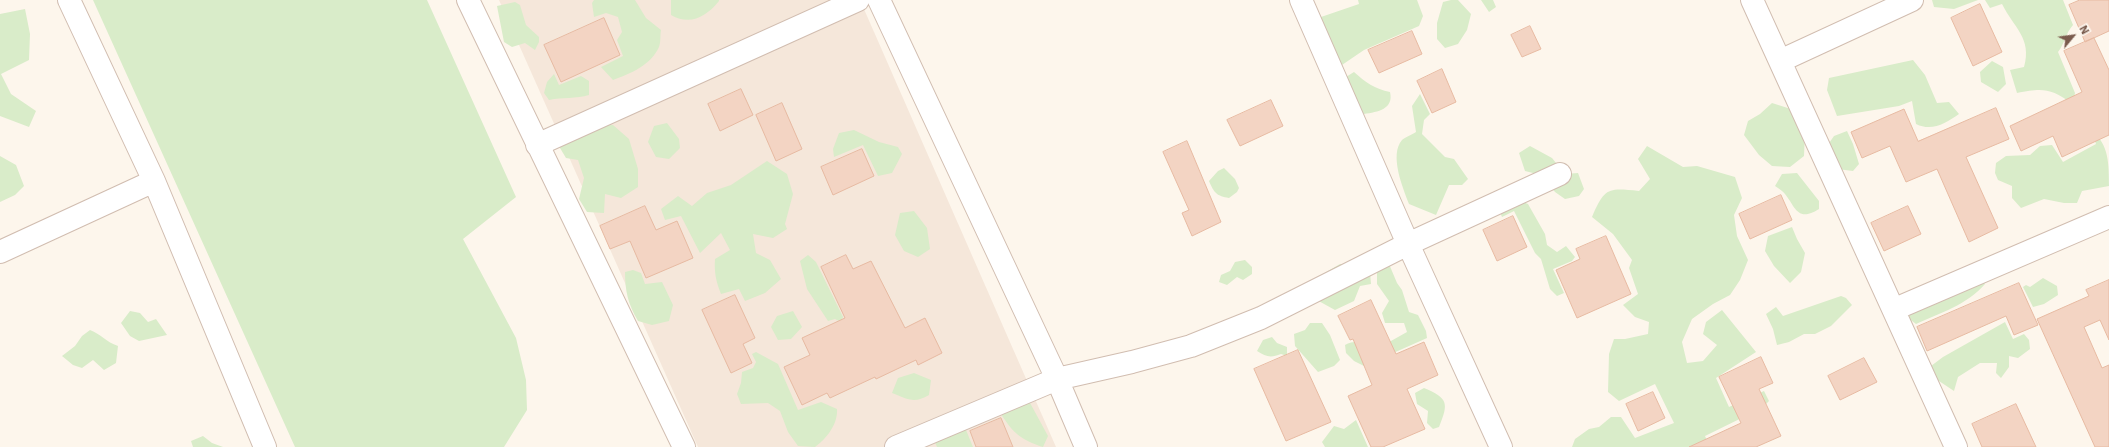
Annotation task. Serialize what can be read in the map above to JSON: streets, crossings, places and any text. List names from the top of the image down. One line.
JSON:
{"north":"top right"}
